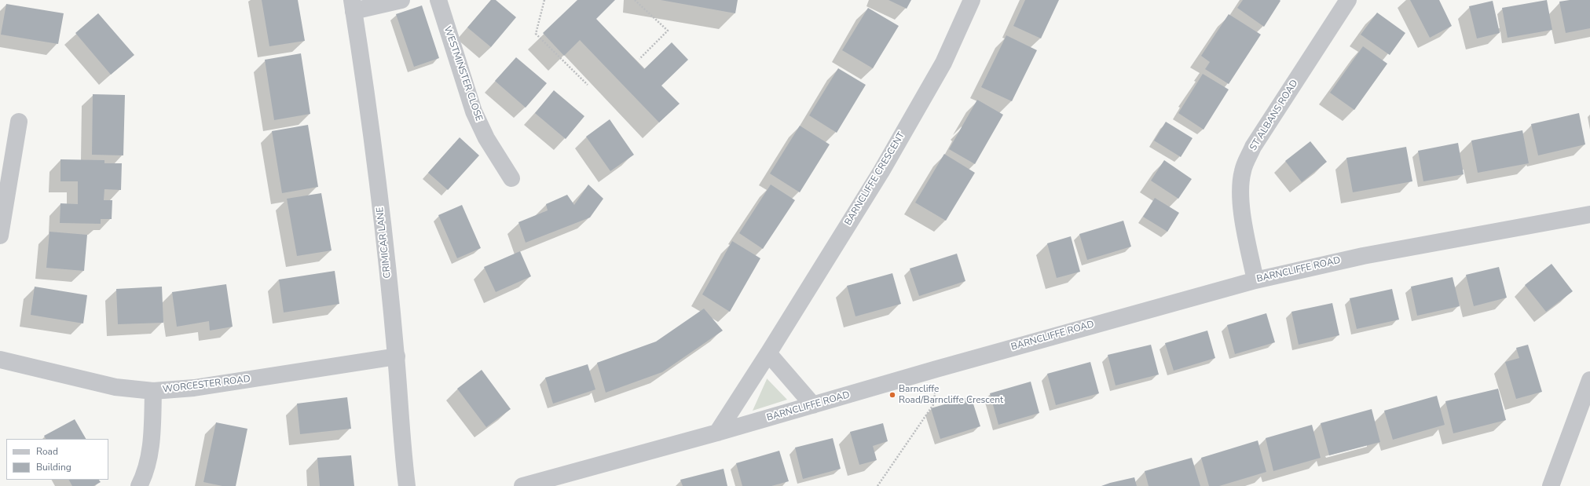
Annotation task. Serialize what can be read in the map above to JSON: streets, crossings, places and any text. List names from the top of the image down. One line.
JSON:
{"streets":{"street":["WESTMINSTER CLOSE","ST ALBANS ROAD","BARNCLIFFE CRESCENT","CRIMICAR LANE","BARNCLIFFE ROAD","WORCESTER ROAD"]},"crossings":[["ST ALBANS ROAD","BARNCLIFFE ROAD"],["BARNCLIFFE CRESCENT","BARNCLIFFE ROAD"],["CRIMICAR LANE","WORCESTER ROAD"]],"places":["Barncliffe Road/Barncliffe Crescent"],"legend":["Road","Building"]}
